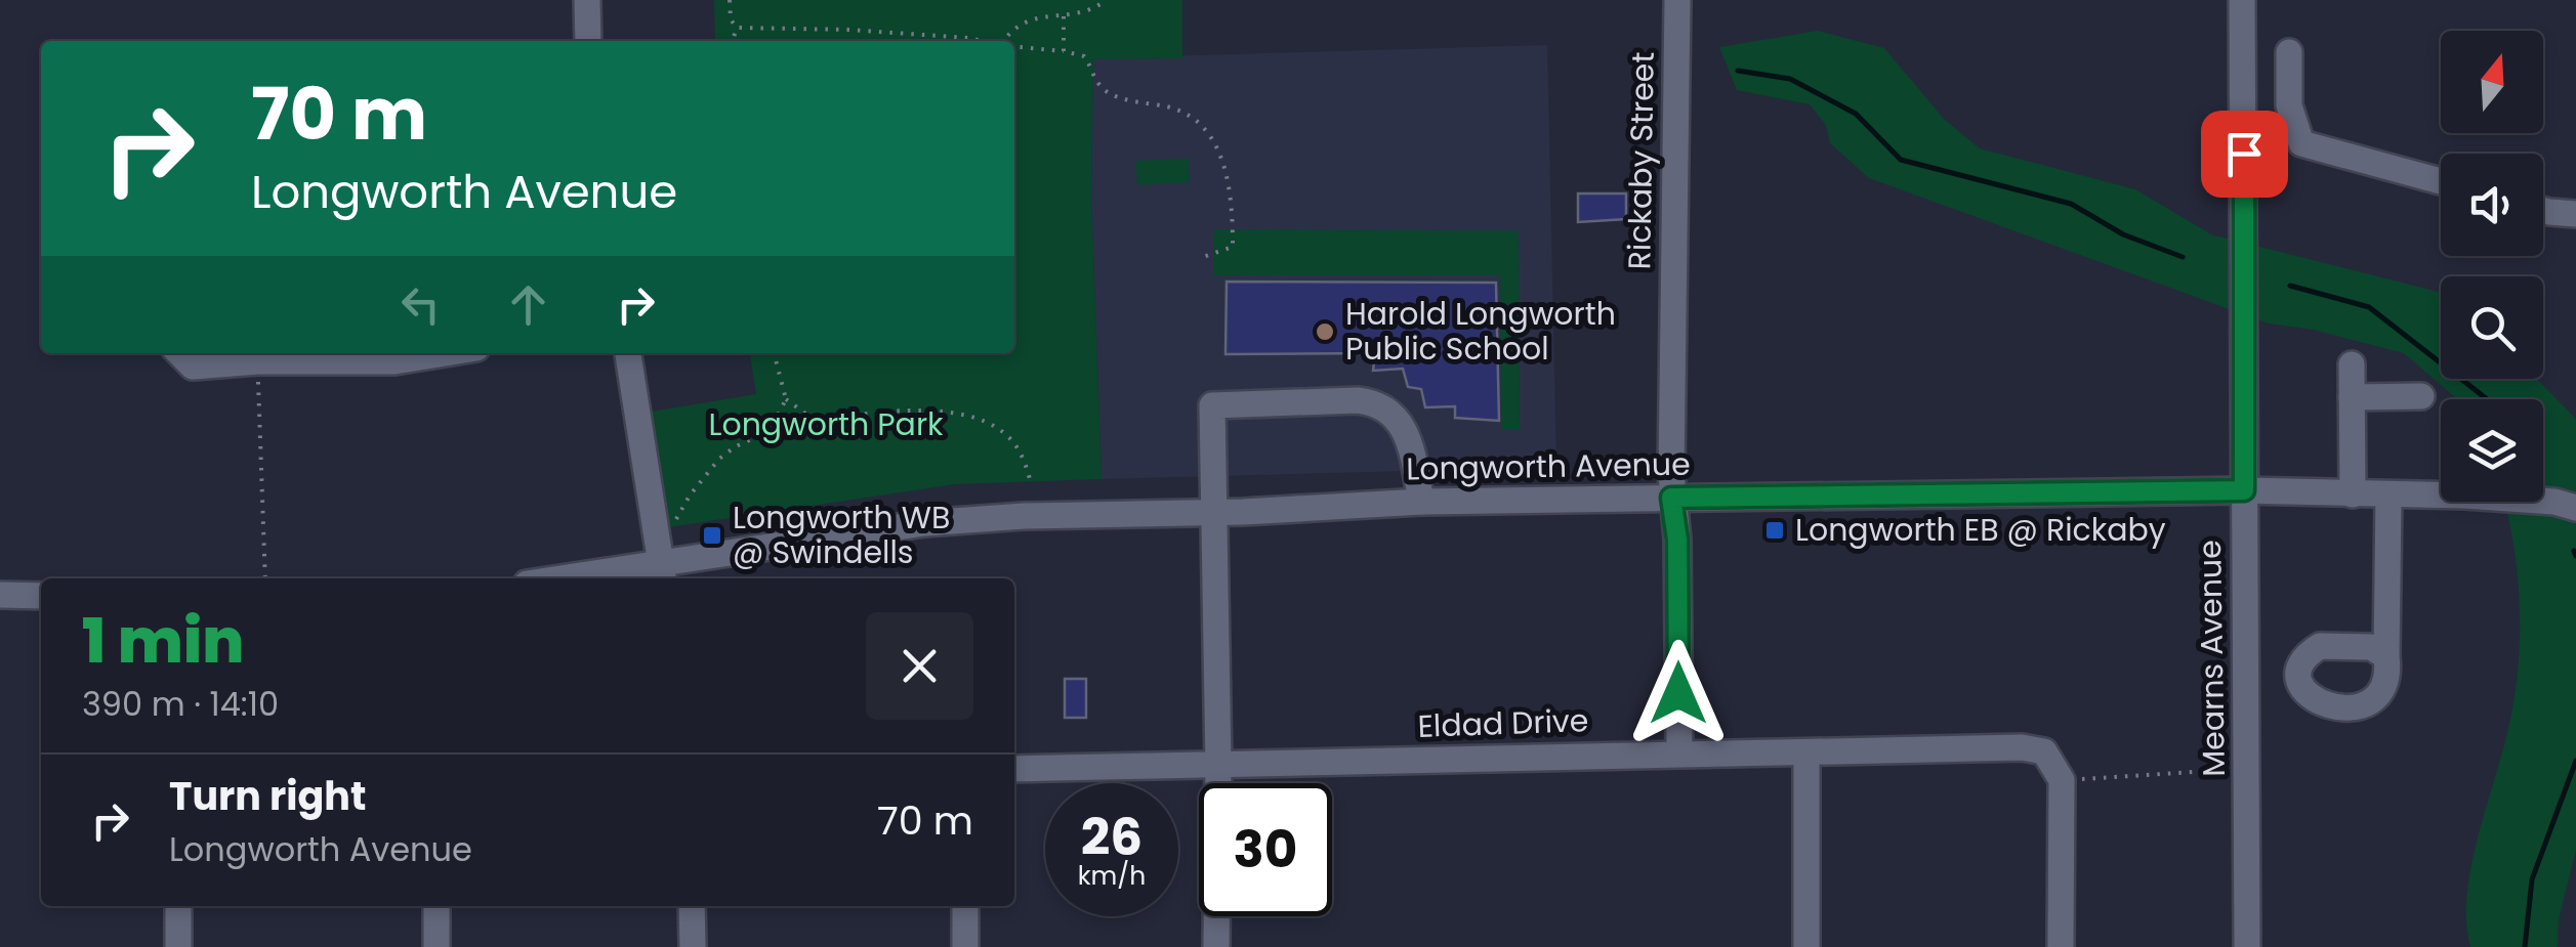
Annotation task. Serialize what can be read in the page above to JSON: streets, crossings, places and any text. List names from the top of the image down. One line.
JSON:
{"streets":{"street":["Rickaby Street","Longworth Avenue","Mearns Avenue","Eldad Drive"]},"crossings":[["Rickaby Street","Longworth Avenue"],["Rickaby Street","Eldad Drive"],["Longworth Avenue","Mearns Avenue"]],"parks":["Longworth Park"],"places":{"other":["Harold Longworth Public School"],"transit":["Longworth EB @ Rickaby","Longworth WB @ Swindells"]},"north":"top","page":{"turn":["70 m","Longworth Avenue"],"heading":["1 min","390 m · 14:10"],"list":[{"name":"Turn right","note":"Longworth Avenue","value":"70 m"}],"speed":"26 km/h","limit":"30"}}
